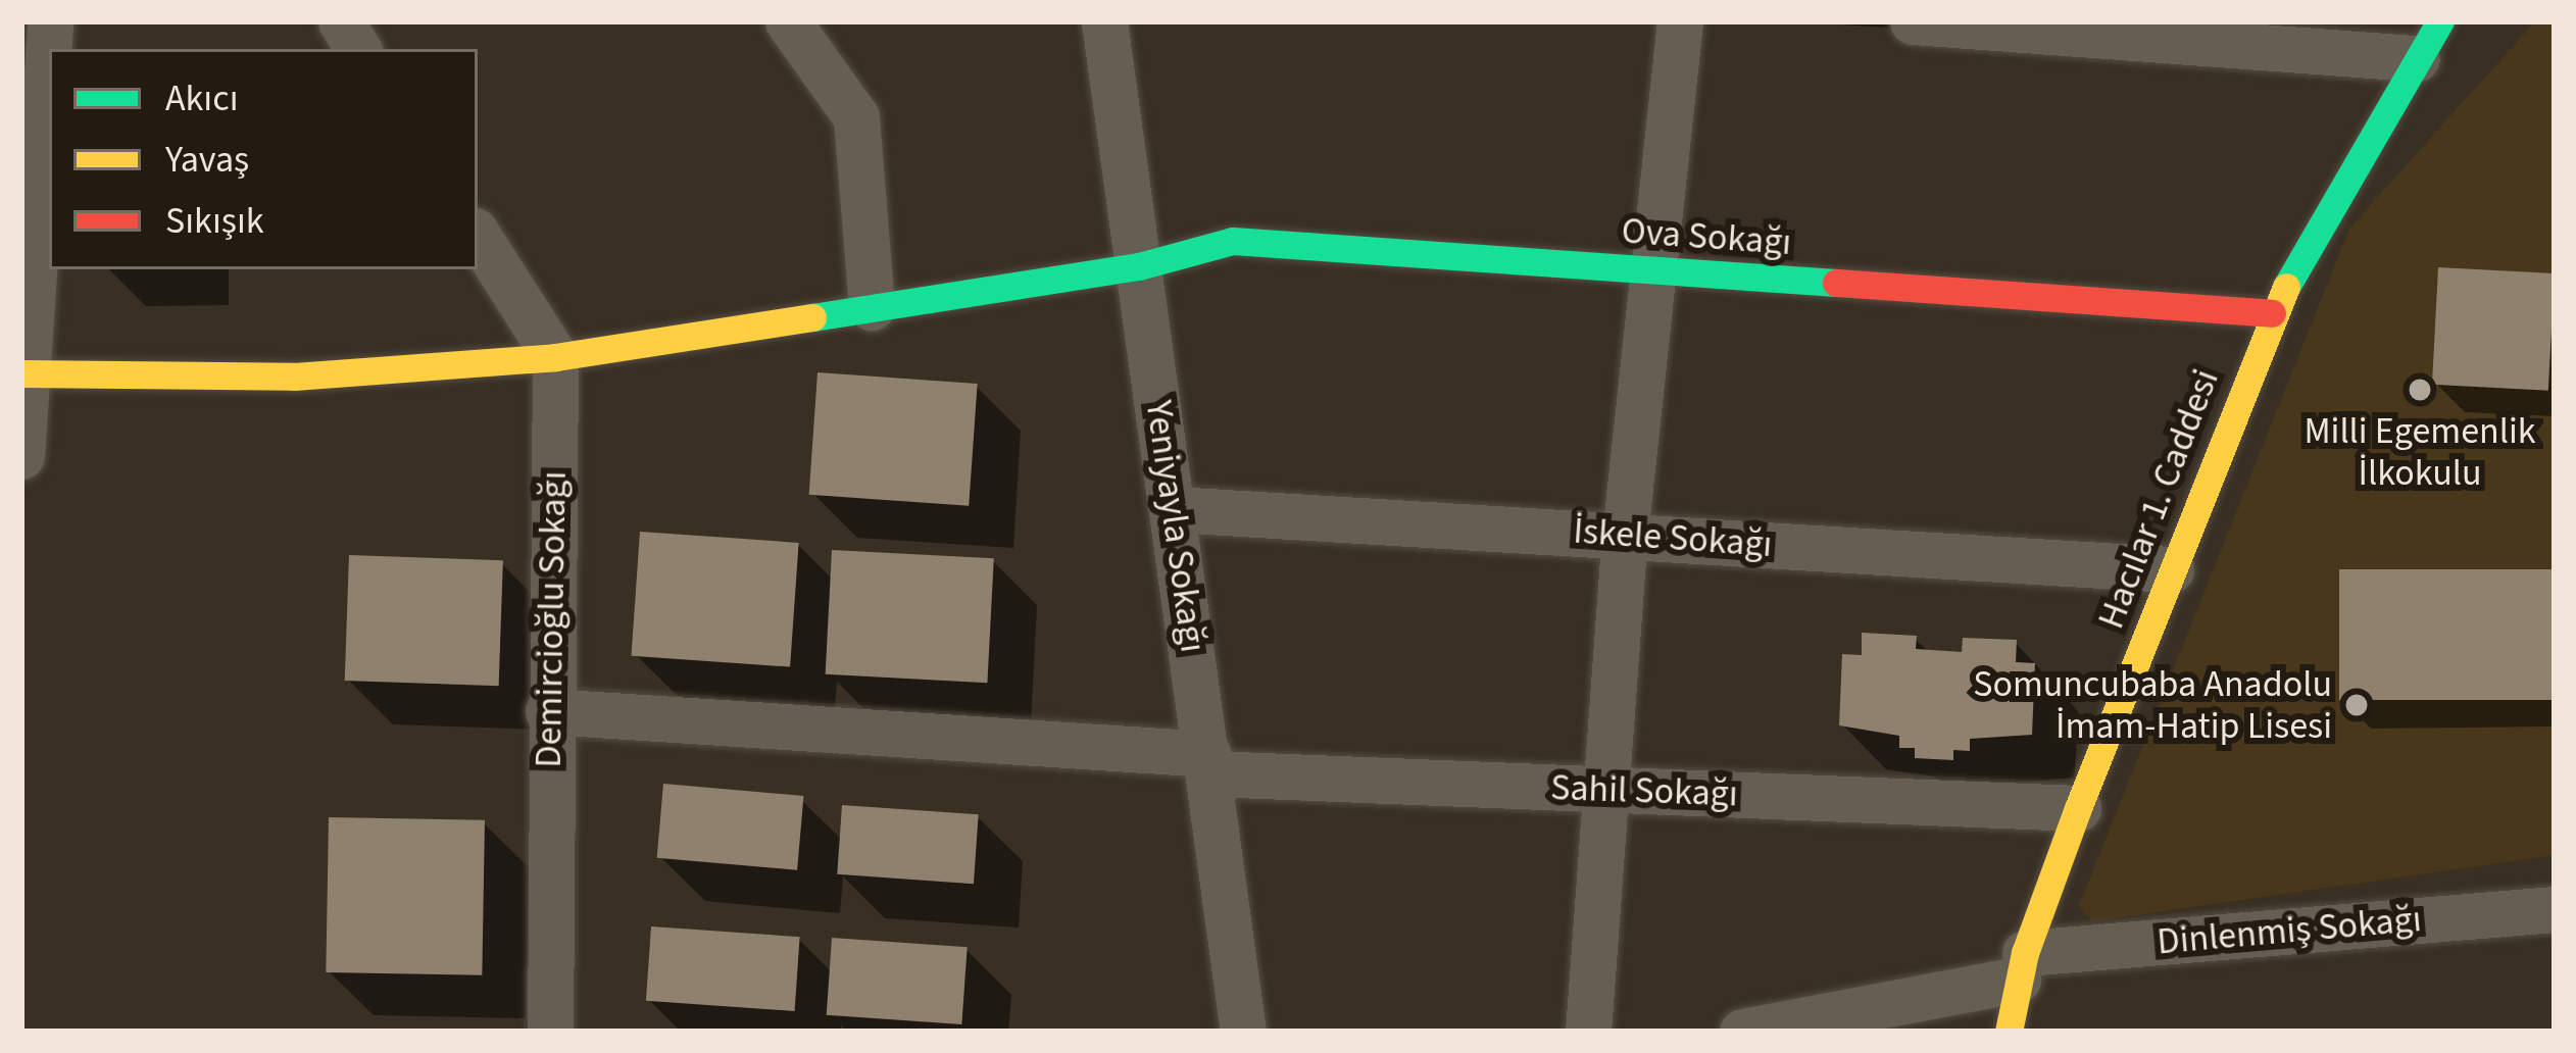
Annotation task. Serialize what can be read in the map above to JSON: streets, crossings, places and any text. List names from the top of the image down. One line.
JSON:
{"streets":{"street":["Ova Sokağı","Hacılar 1. Caddesi","Yeniyayla Sokağı","İskele Sokağı","Demircioğlu Sokağı","Sahil Sokağı","Dinlenmiş Sokağı"]},"crossings":[["Ova Sokağı","Hacılar 1. Caddesi"],["Ova Sokağı","Yeniyayla Sokağı"],["Ova Sokağı","Demircioğlu Sokağı"],["Hacılar 1. Caddesi","İskele Sokağı"],["Hacılar 1. Caddesi","Sahil Sokağı"],["Hacılar 1. Caddesi","Dinlenmiş Sokağı"],["Yeniyayla Sokağı","İskele Sokağı"],["Yeniyayla Sokağı","Sahil Sokağı"],["Demircioğlu Sokağı","Sahil Sokağı"]],"places":["Milli Egemenlik İlkokulu","Somuncubaba Anadolu İmam-Hatip Lisesi"],"legend":["Akıcı","Yavaş","Sıkışık"]}
